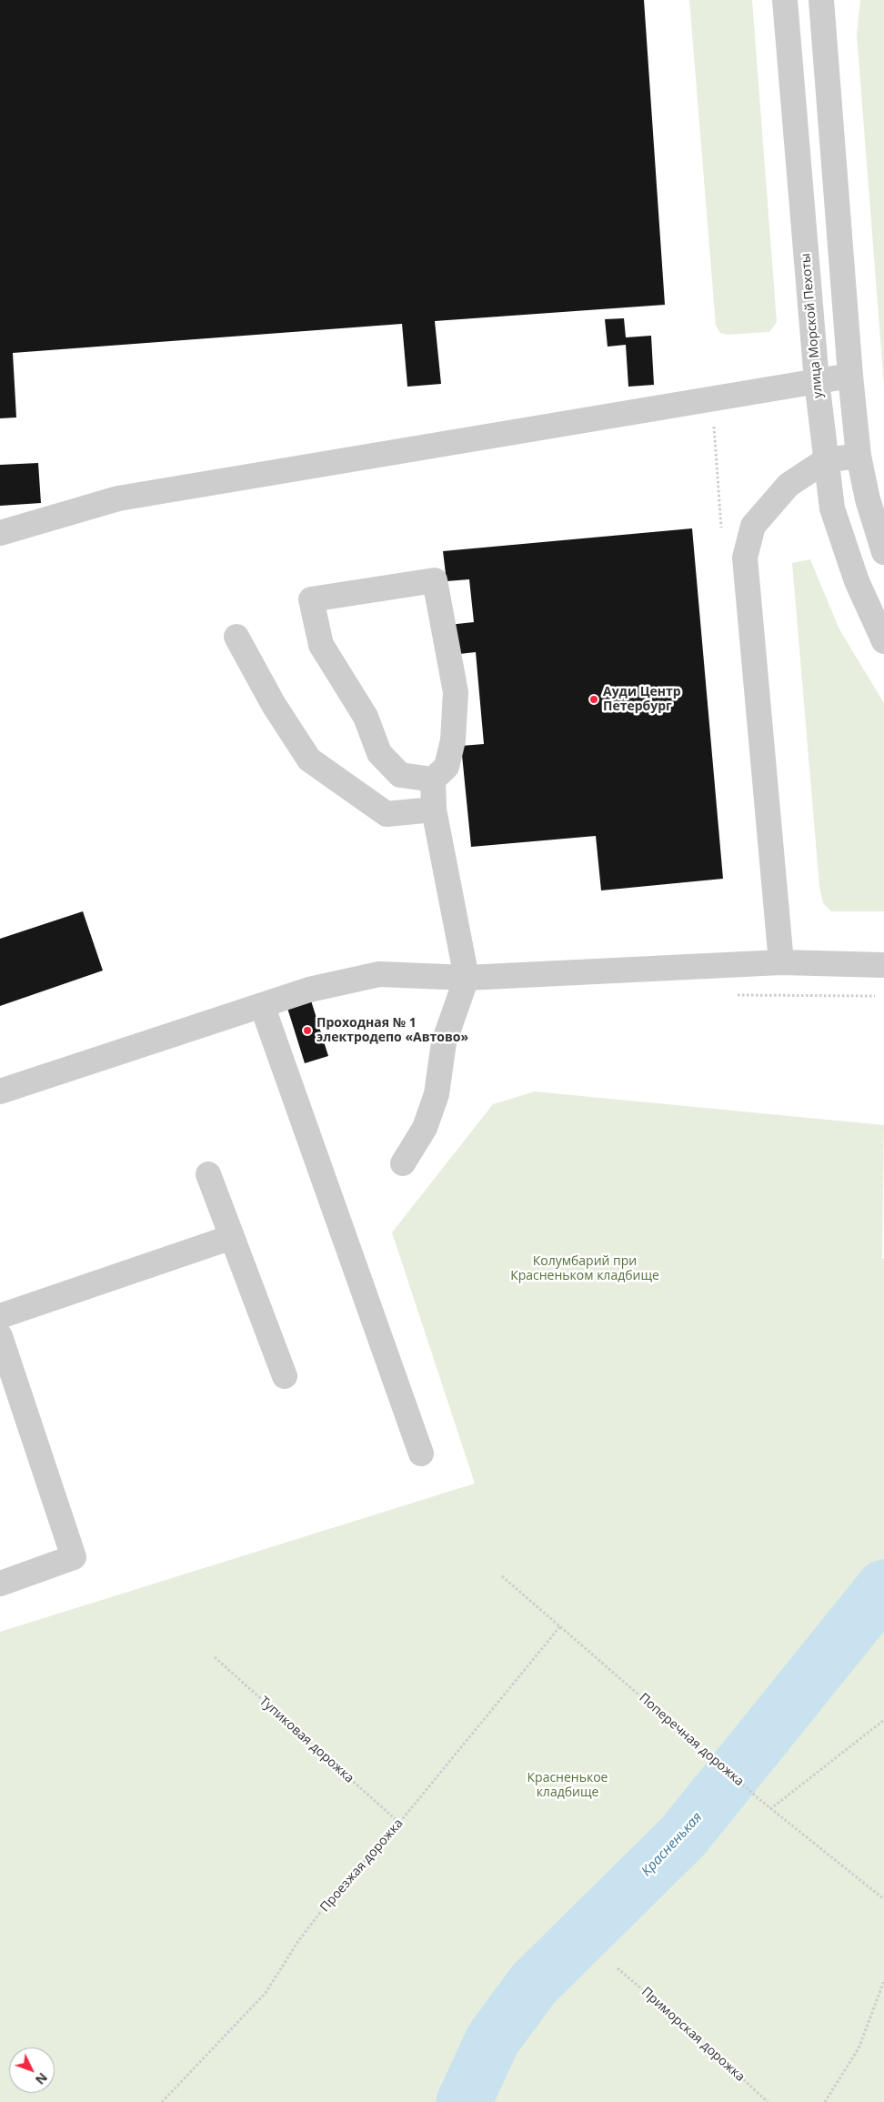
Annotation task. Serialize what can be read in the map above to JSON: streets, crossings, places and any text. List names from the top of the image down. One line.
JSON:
{"streets":{"street":["улица Морской Пехоты"],"path":["Тупиковая дорожка","Поперечная дорожка","Проезжая дорожка","Приморская дорожка"]},"crossings":[["Тупиковая дорожка","Проезжая дорожка"],["Поперечная дорожка","Проезжая дорожка"]],"water":["Красненькая"],"parks":["Колумбарий при Красненьком кладбище","Красненькое кладбище"],"places":["Ауди Центр Петербург","Проходная № 1 электродепо «Автово»"],"north":"bottom right"}
